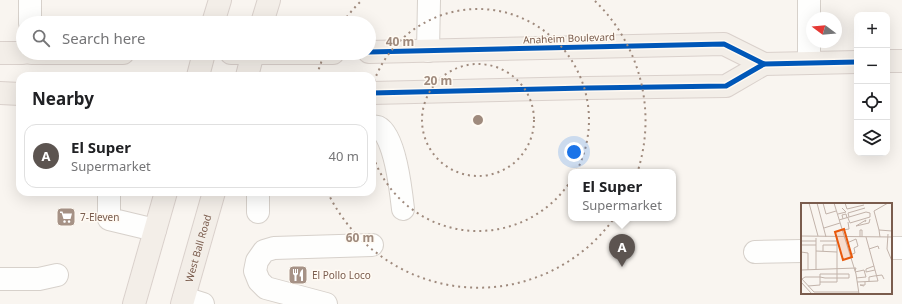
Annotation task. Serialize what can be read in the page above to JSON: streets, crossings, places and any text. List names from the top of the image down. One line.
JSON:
{"streets":{"main road":["Anaheim Boulevard","West Ball Road"]},"places":{"supermarket":["7-Eleven"],"restaurant":["El Pollo Loco"]},"north":"left","page":{"map_buttons":["+","−"],"search":"Search here","heading":"Nearby","list":[{"mark":"A","name":"El Super","note":"Supermarket","value":"40 m"}],"popup":["El Super","Supermarket"],"pins":"A"},"rings":["40 m","20 m","60 m"]}
